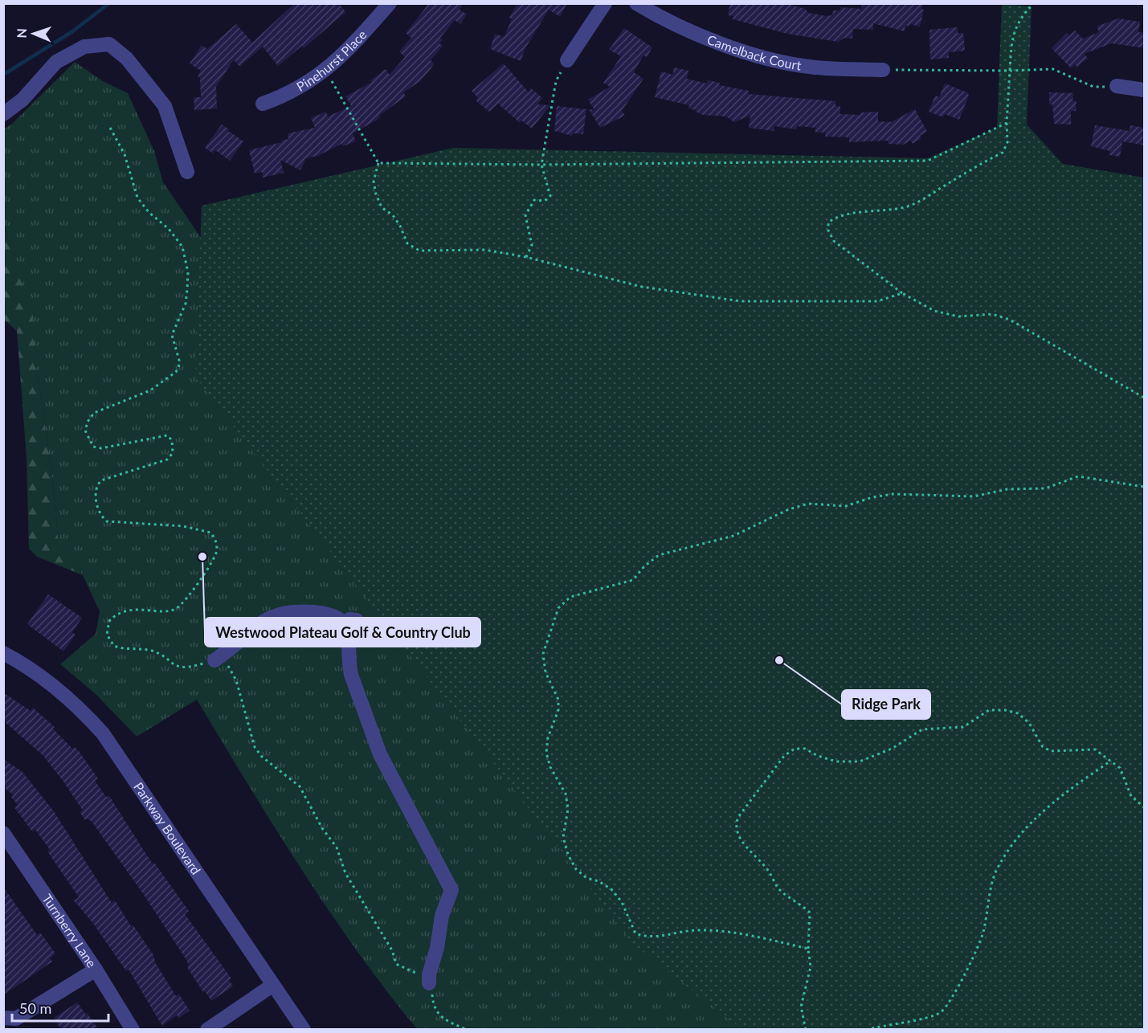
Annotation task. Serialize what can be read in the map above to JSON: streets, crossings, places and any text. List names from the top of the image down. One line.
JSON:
{"streets":{"street":["Camelback Court","Pinehurst Place","Parkway Boulevard","Turnberry Lane"]},"places":["Westwood Plateau Golf & Country Club","Ridge Park"],"scale_bar":"50 m","north":"left"}
